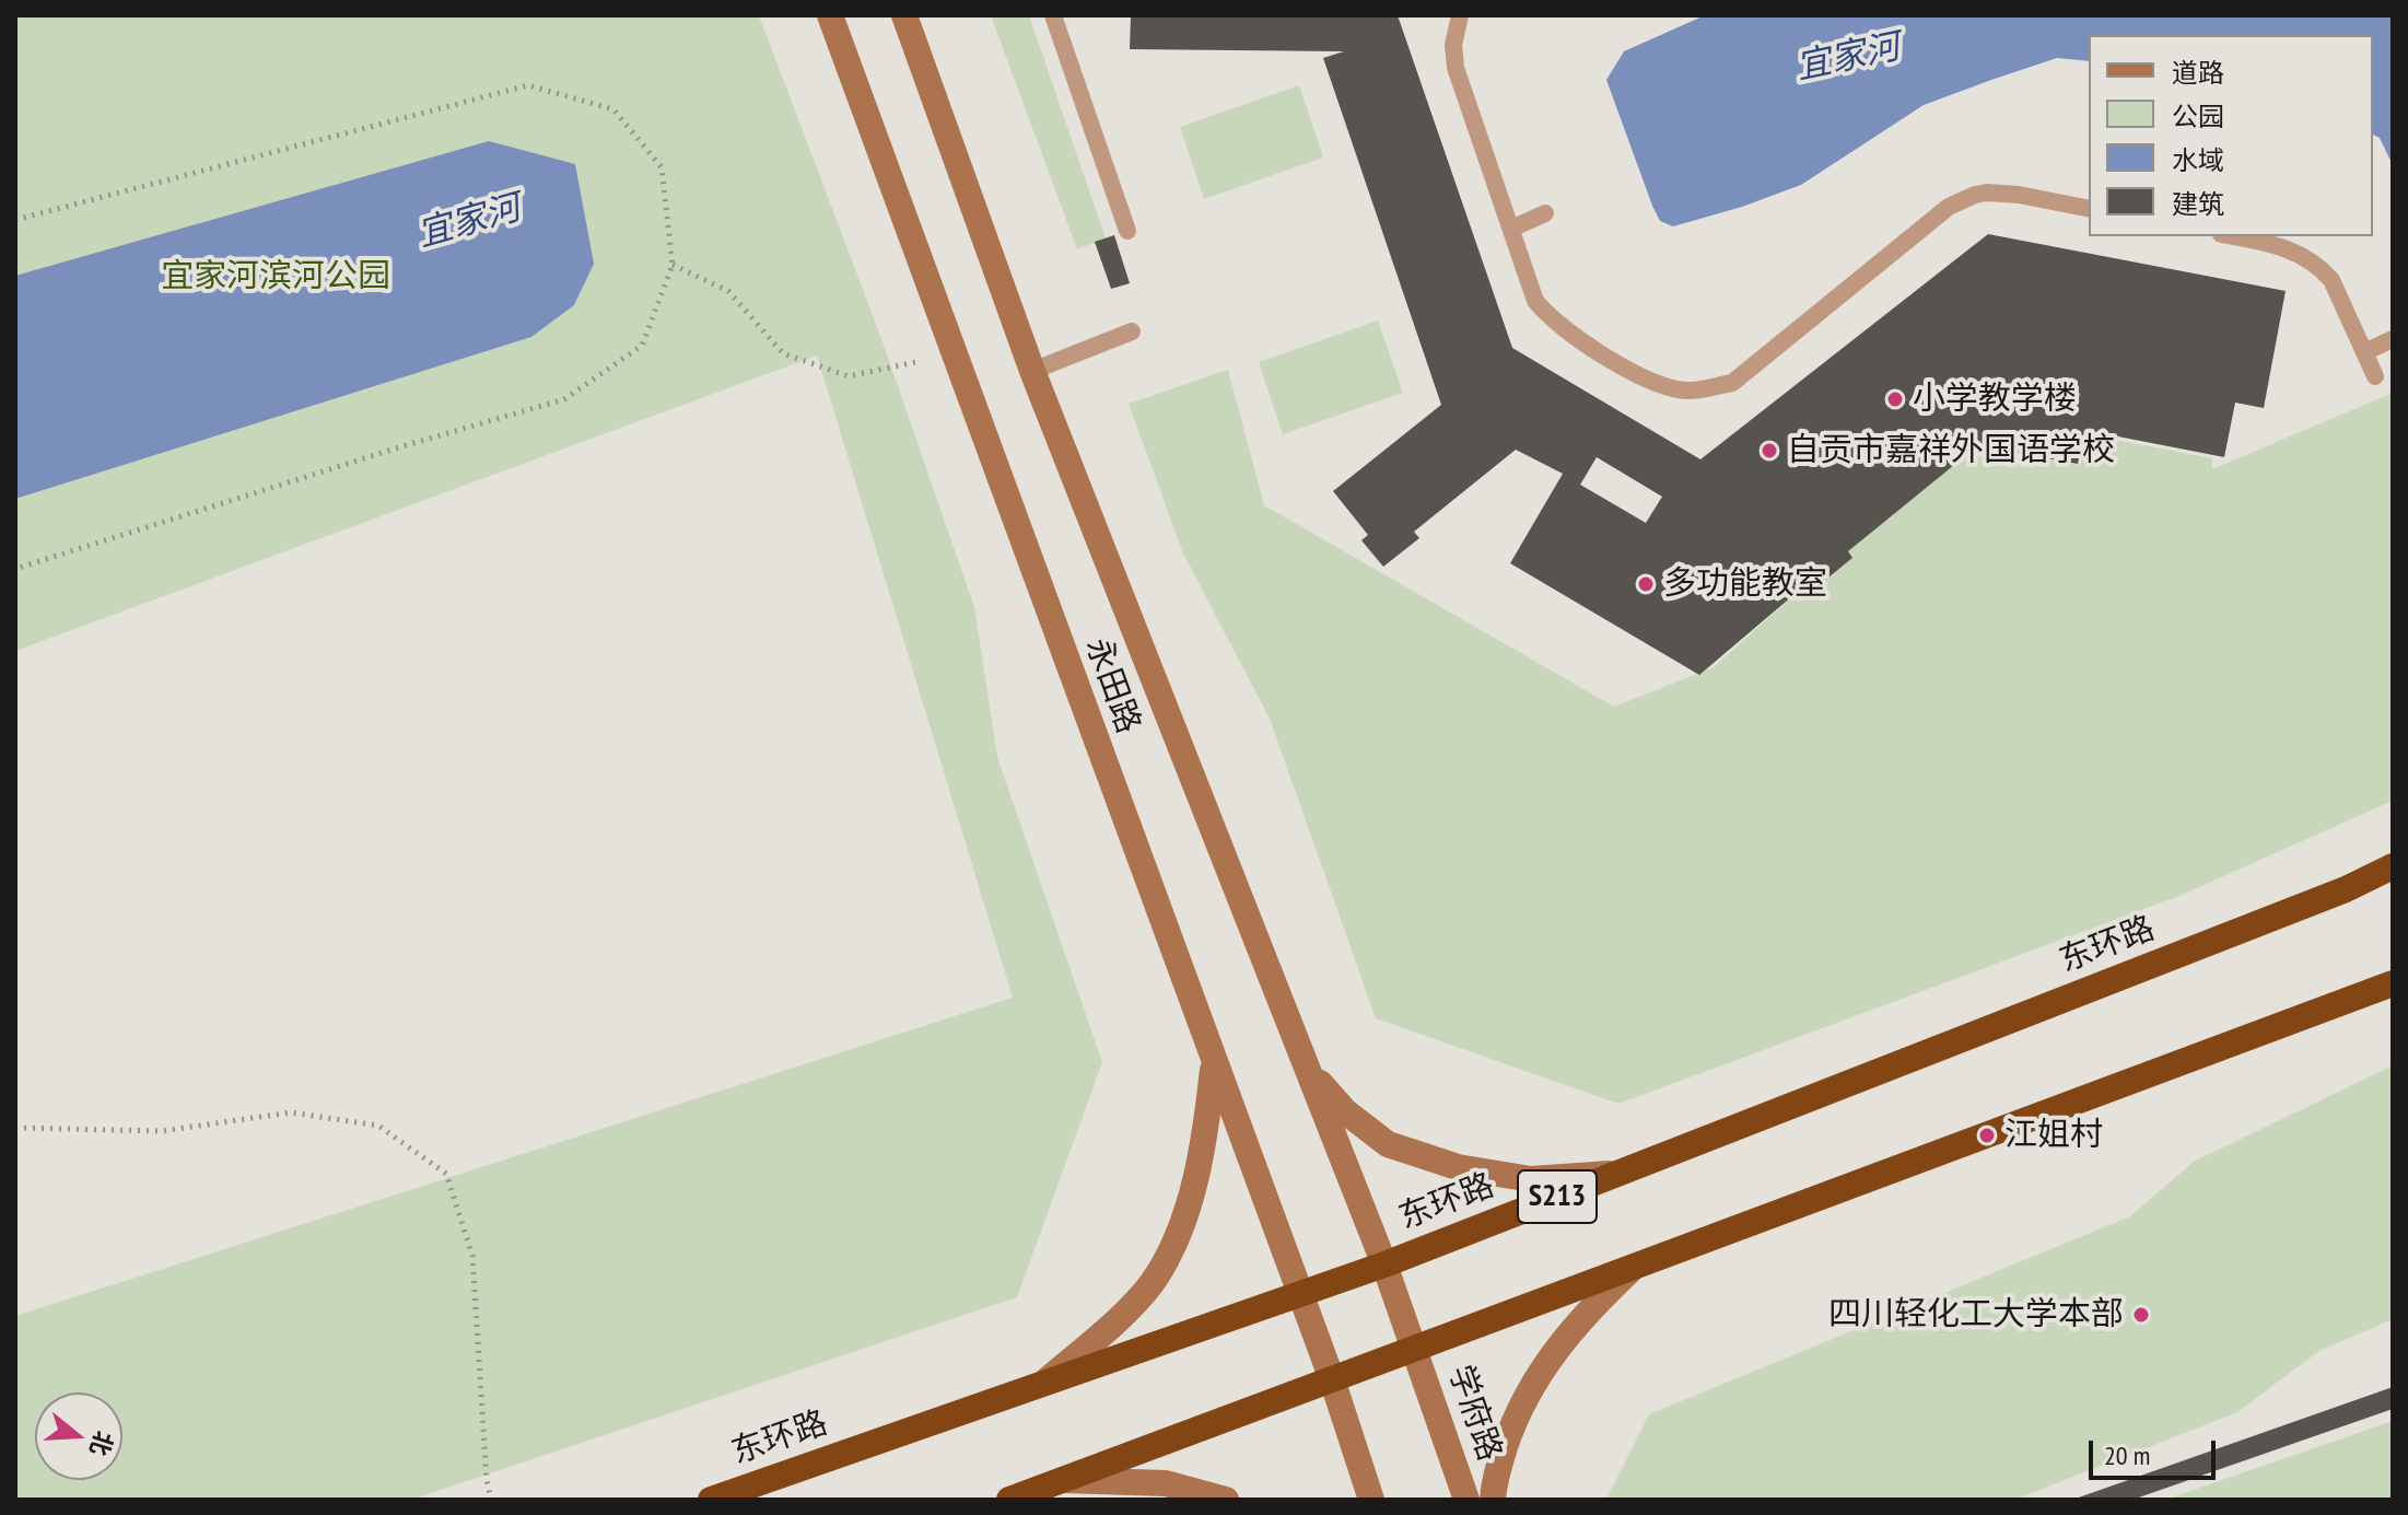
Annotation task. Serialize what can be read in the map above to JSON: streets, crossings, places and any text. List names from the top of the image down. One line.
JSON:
{"streets":{"highway":["东环路","S213"],"main road":["永田路","学府路"]},"crossings":[["永田路","东环路"],["永田路","学府路"]],"water":["宜家河"],"parks":["宜家河滨河公园"],"places":["小学教学楼","自贡市嘉祥外国语学校","多功能教室","江姐村","四川轻化工大学本部"],"legend":["道路","公园","水域","建筑"],"scale_bar":"20 m","north":"right"}
